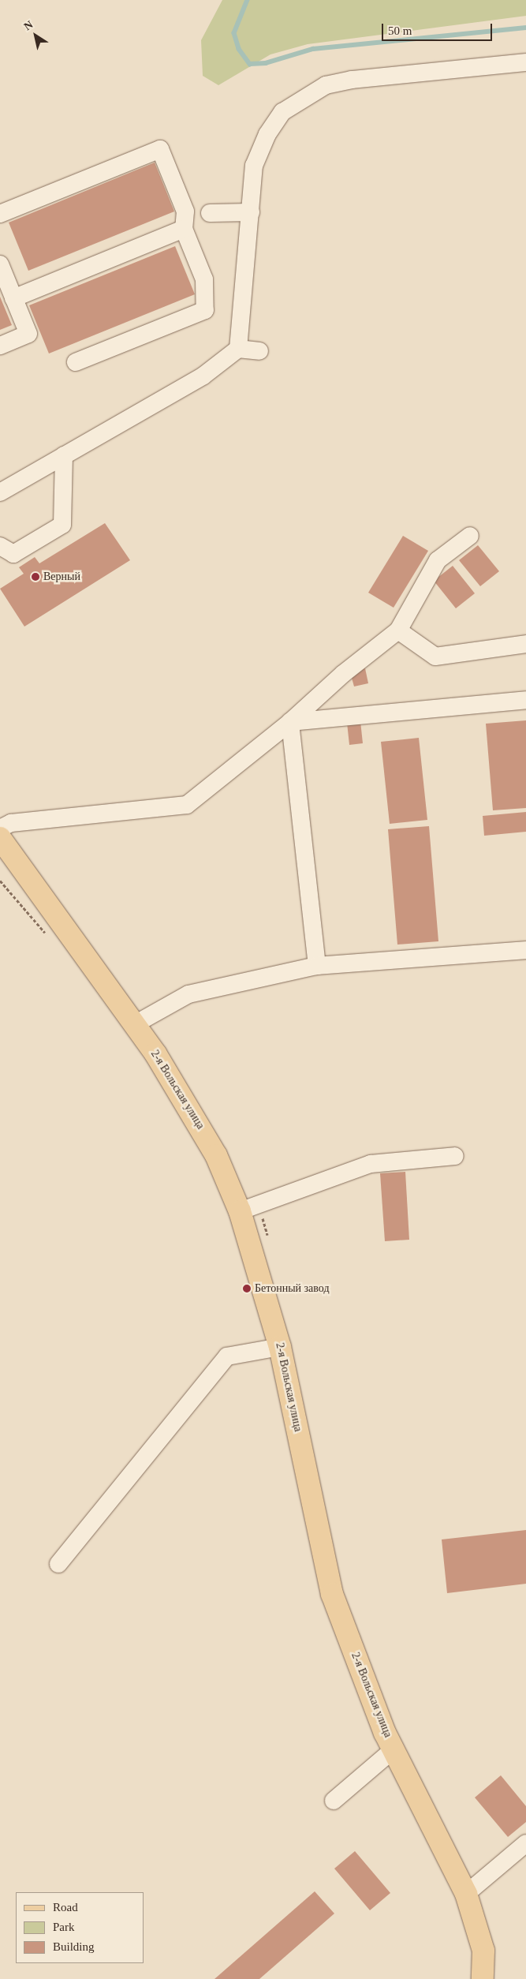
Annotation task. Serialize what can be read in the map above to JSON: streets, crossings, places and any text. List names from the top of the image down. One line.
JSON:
{"streets":{"main road":["2-я Вольская улица"]},"places":["Верный","Бетонный завод"],"legend":["Road","Park","Building"],"scale_bar":"50 m","north":"top left"}
